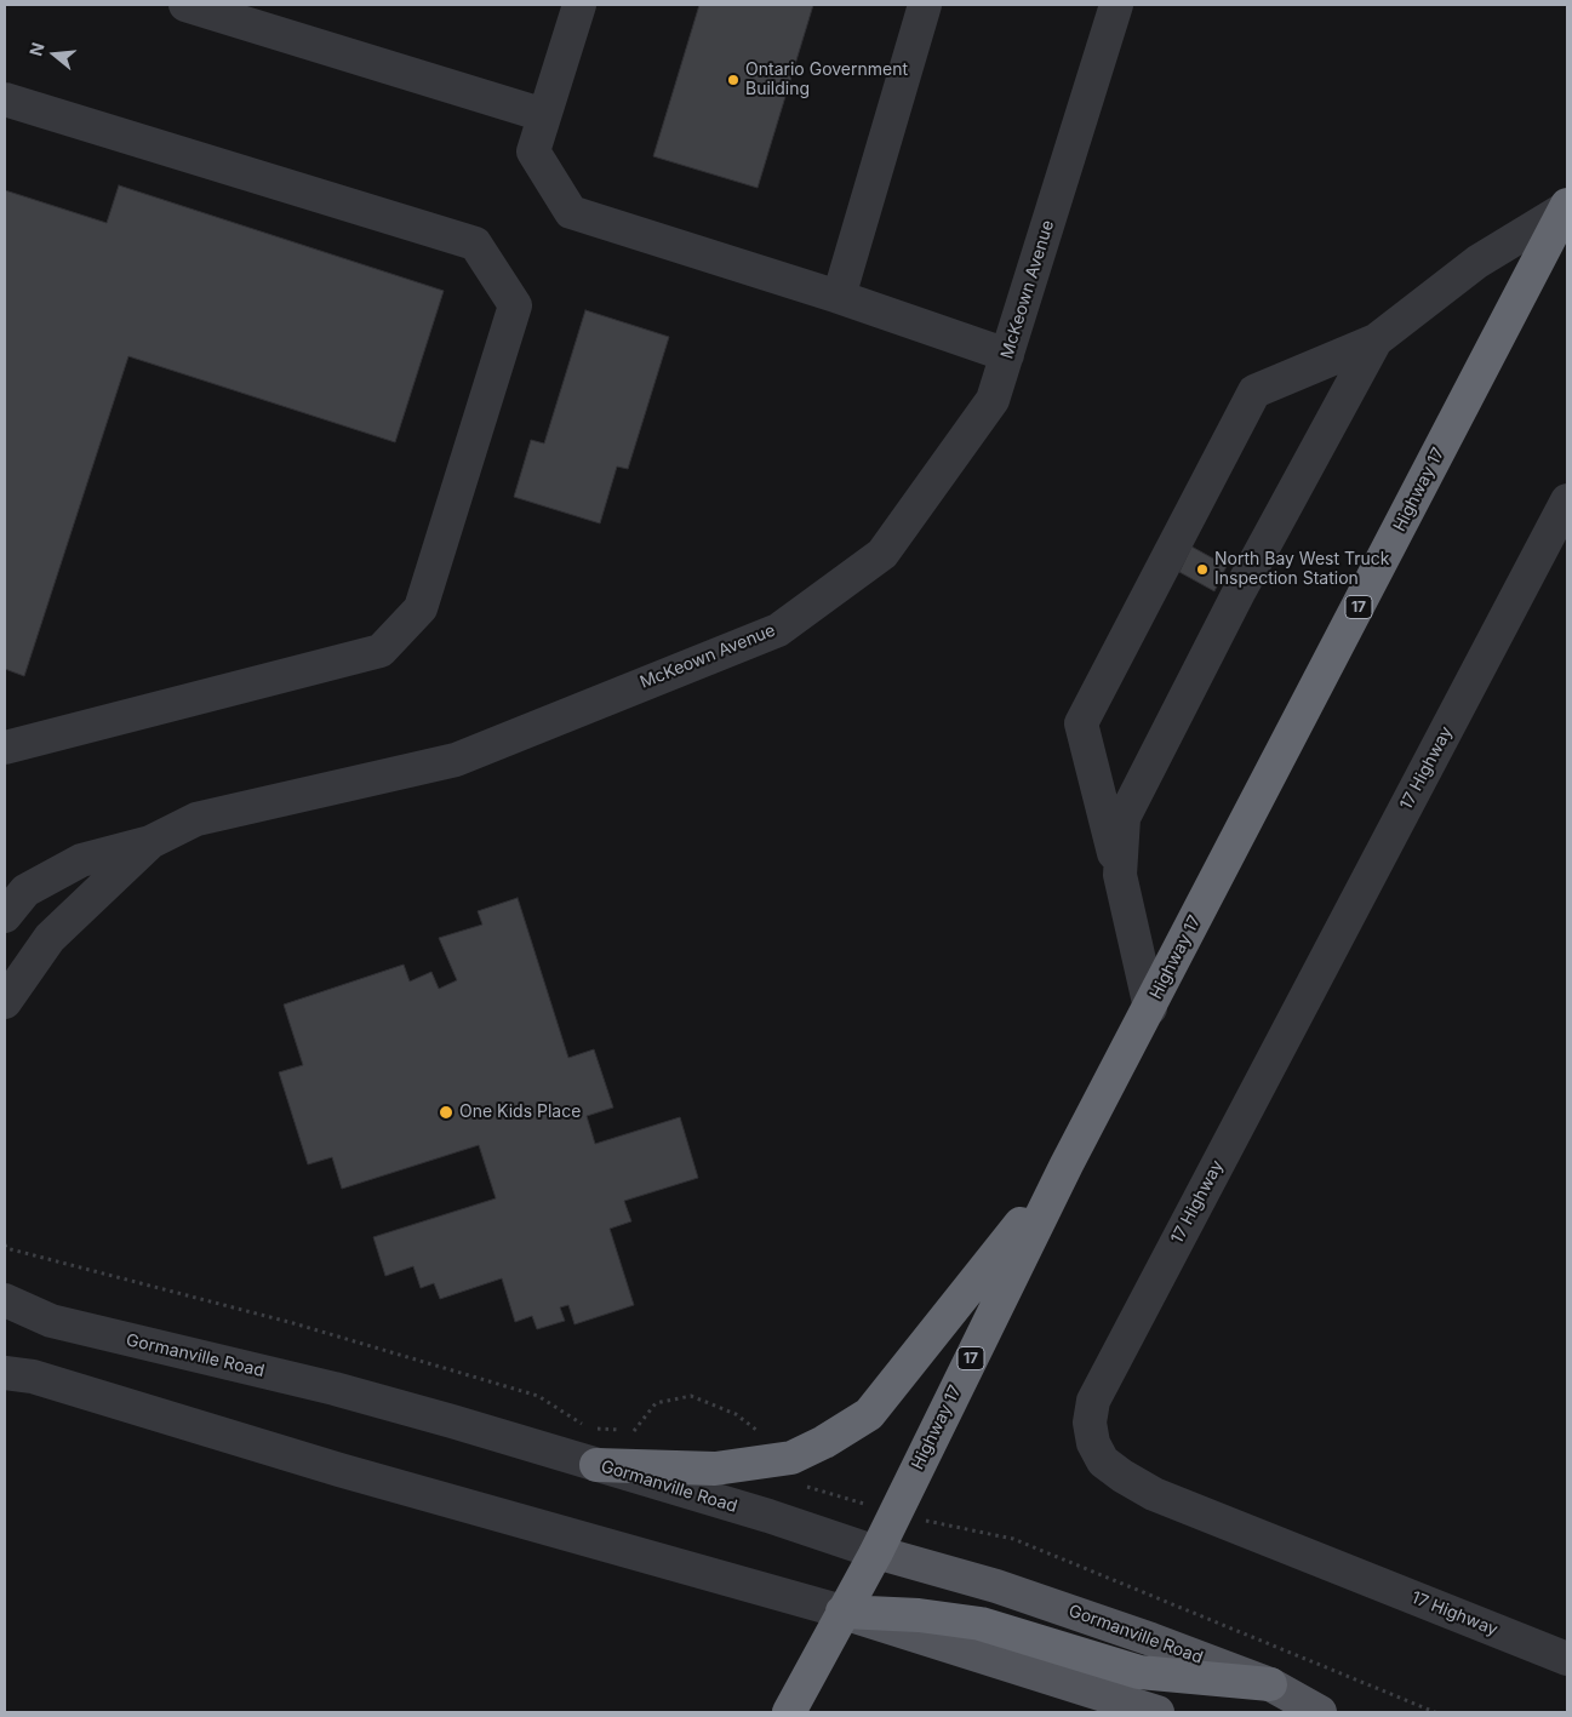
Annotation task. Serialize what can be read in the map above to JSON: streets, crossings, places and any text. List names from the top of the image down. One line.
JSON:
{"streets":{"highway":["Highway 17","17"],"main road":["Gormanville Road"],"street":["McKeown Avenue","17 Highway"]},"crossings":[["Highway 17","Gormanville Road"]],"places":["Ontario Government Building","North Bay West Truck Inspection Station","One Kids Place"],"north":"left"}
